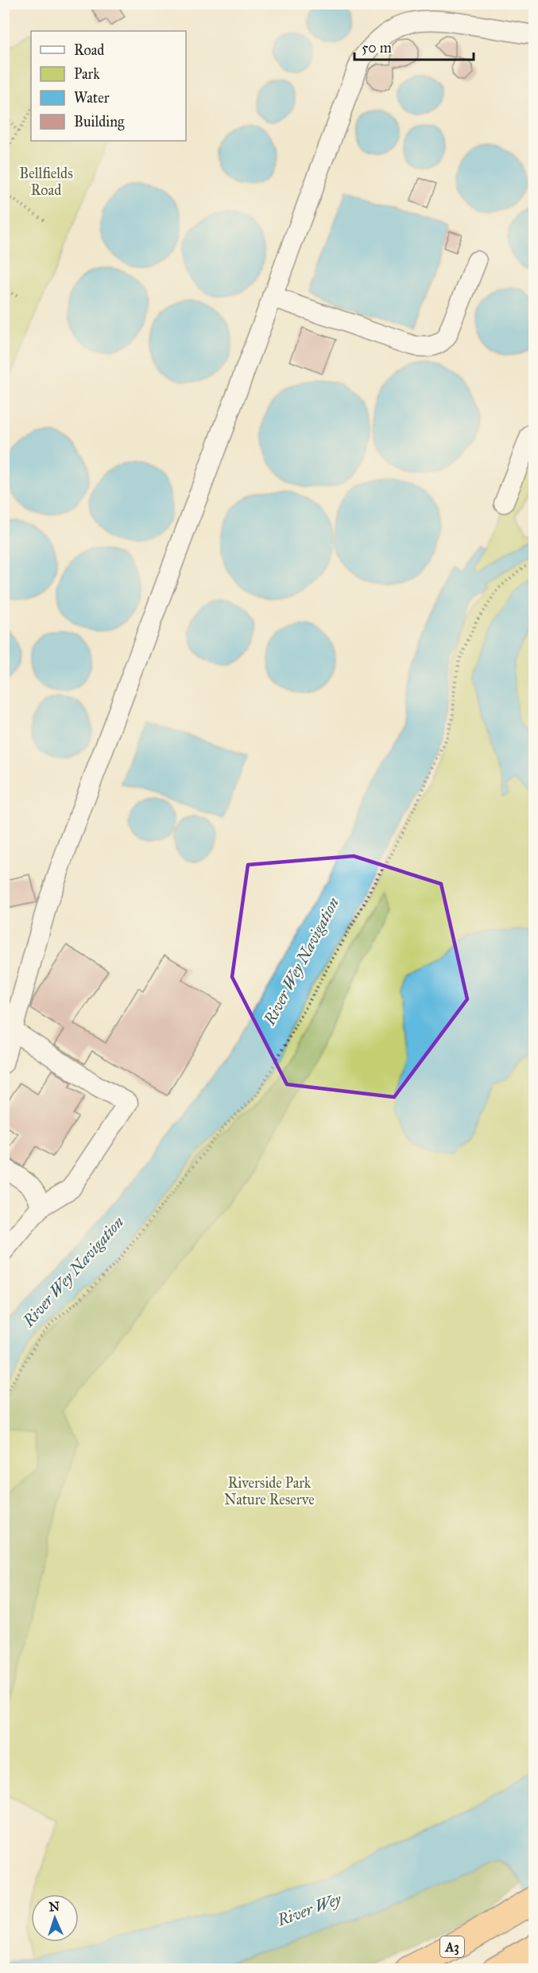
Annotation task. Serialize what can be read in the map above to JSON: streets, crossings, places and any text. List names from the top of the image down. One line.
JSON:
{"streets":{"highway":["A3"]},"water":["River Wey Navigation","River Wey"],"parks":["Bellfields Road","Riverside Park Nature Reserve"],"legend":["Road","Park","Water","Building"],"scale_bar":"50 m","north":"top"}
